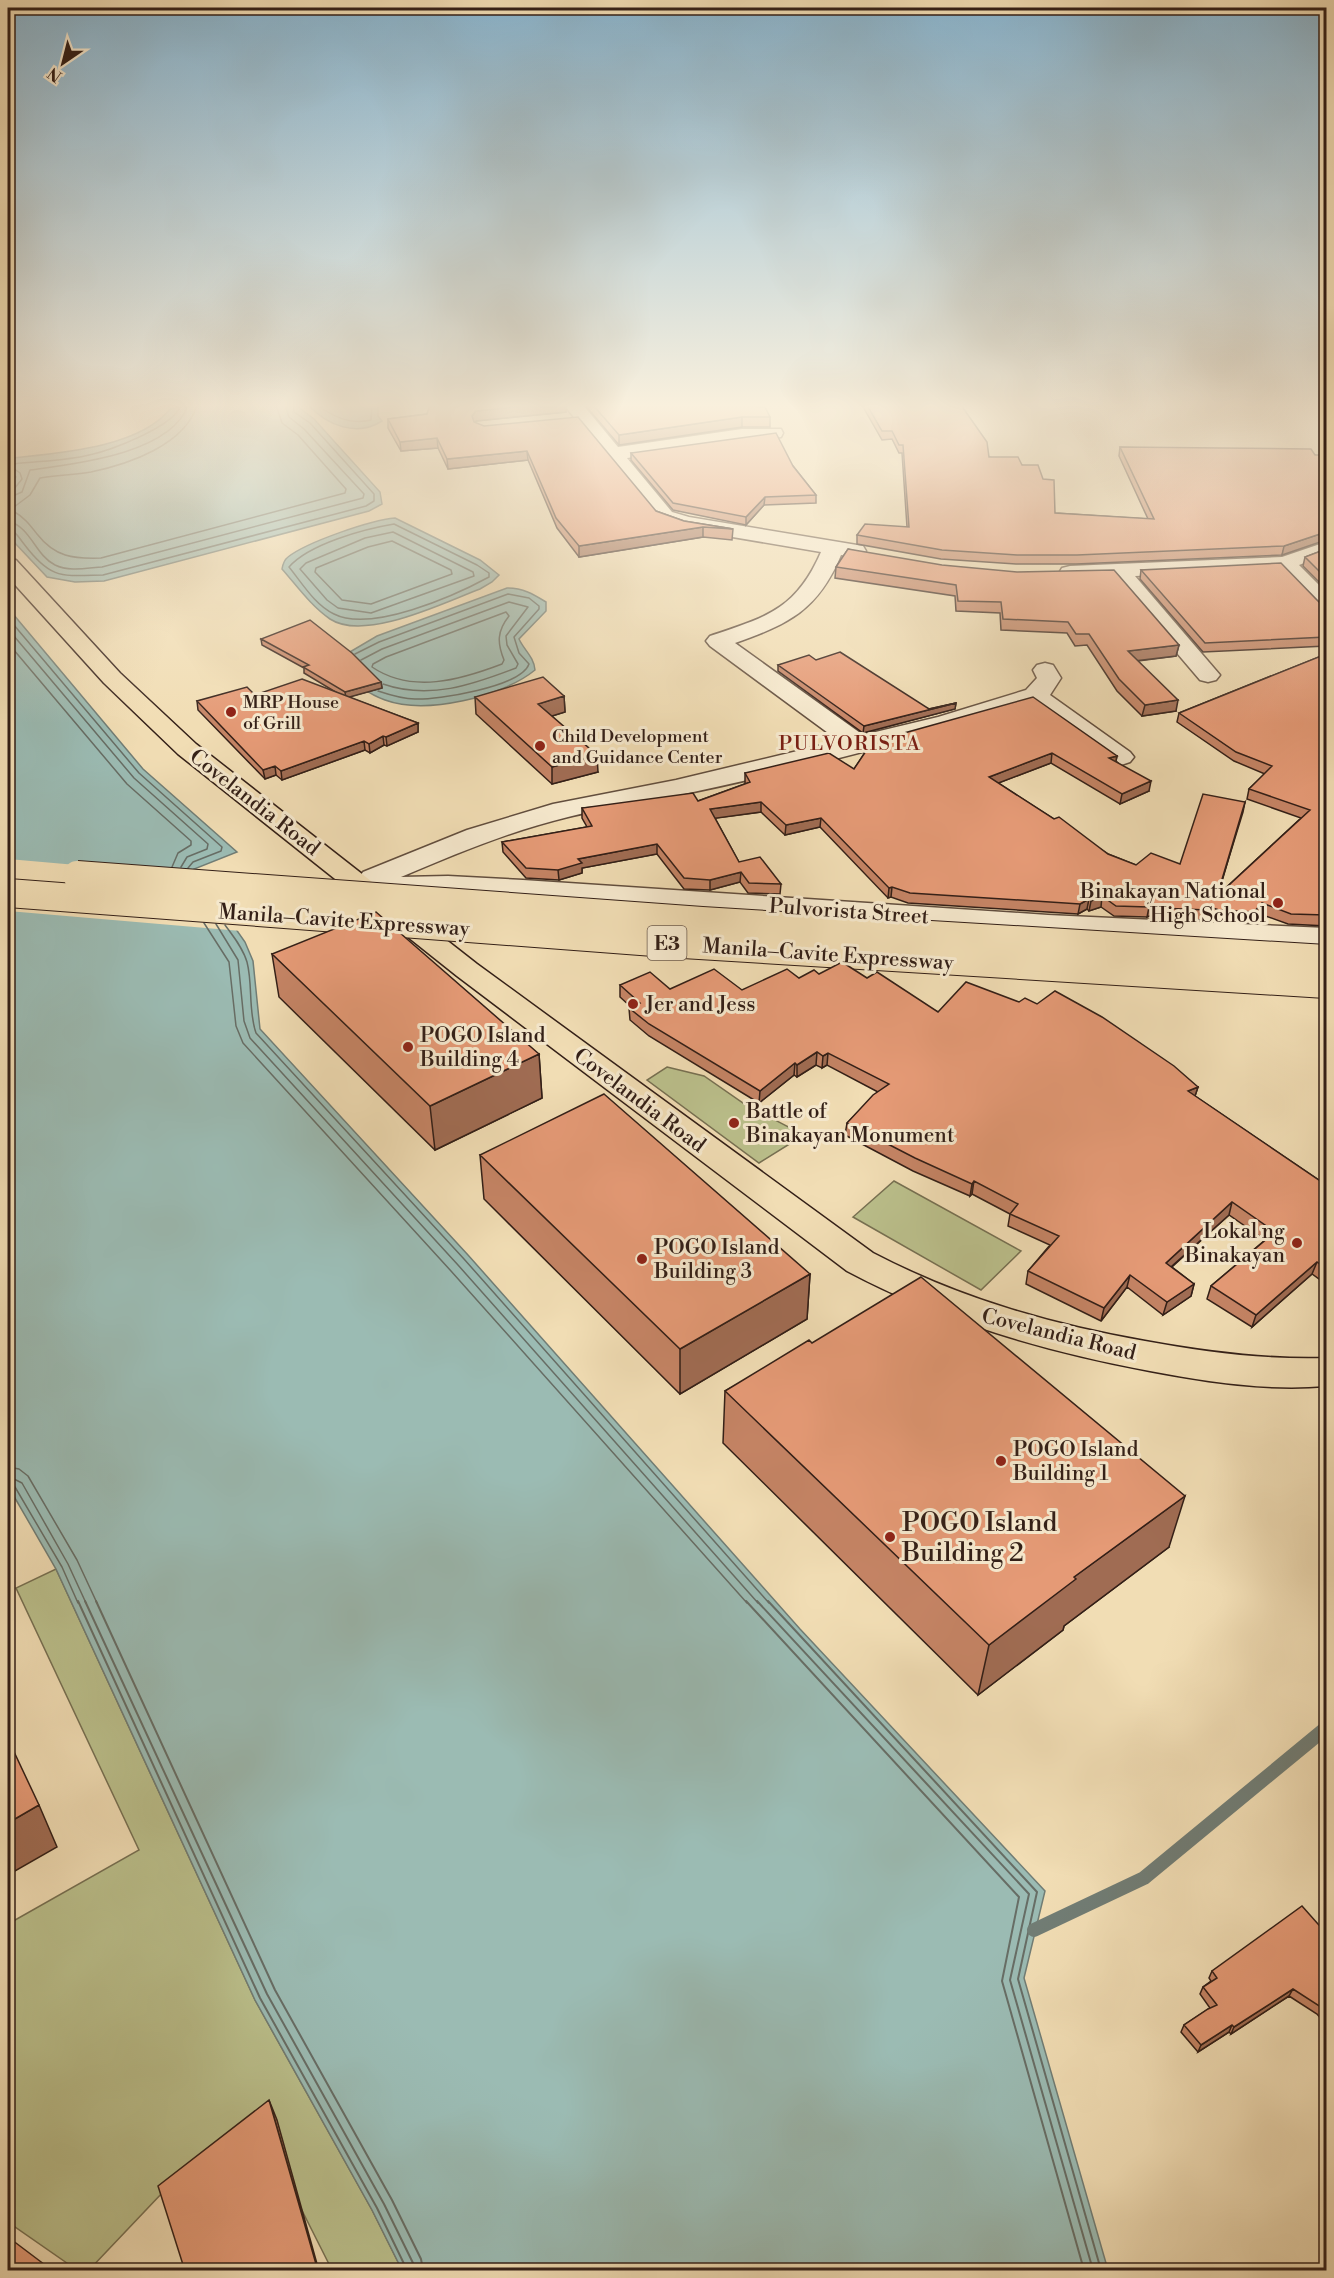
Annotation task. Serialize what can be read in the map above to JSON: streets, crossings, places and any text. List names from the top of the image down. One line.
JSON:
{"streets":{"main road":["Covelandia Road","Manila–Cavite Expressway","E3"],"street":["Pulvorista Street"]},"crossings":[["Covelandia Road","Pulvorista Street"]],"districts":["PULVORISTA"],"places":["MRP House of Grill","Child Development and Guidance Center","Binakayan National High School","Jer and Jess","POGO Island Building 4","Battle of Binakayan Monument","Lokal ng Binakayan","POGO Island Building 3","POGO Island Building 1","POGO Island Building 2"],"north":"bottom left"}
